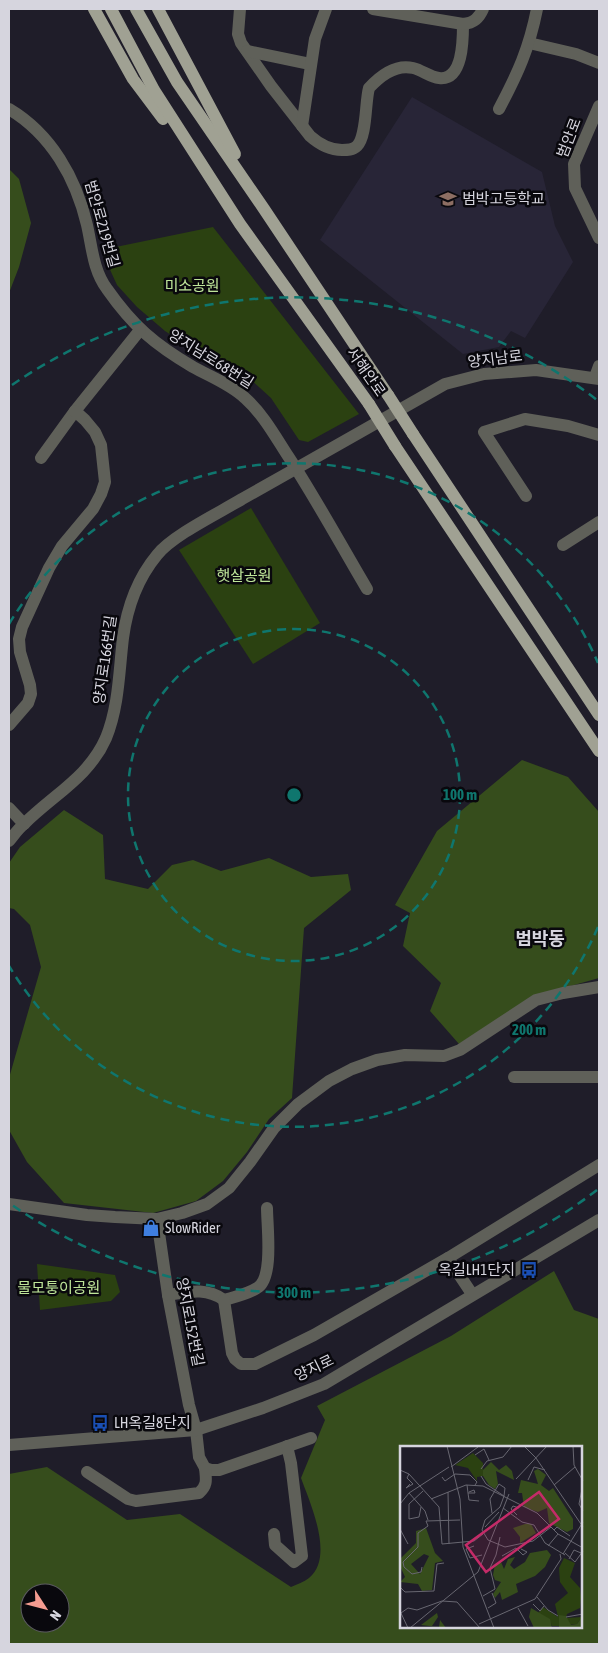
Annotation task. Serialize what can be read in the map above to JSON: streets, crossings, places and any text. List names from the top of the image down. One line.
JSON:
{"streets":{"main road":["서해안로"],"street":["범안로","범안로219번길","양지남로68번길","양지남로","양지로166번길","양지로152번길","양지로"]},"crossings":[["범안로219번길","양지남로68번길"],["양지남로68번길","양지남로"],["양지남로68번길","양지로166번길"],["양지남로","양지로166번길"],["양지로152번길","양지로"]],"districts":["범박동"],"parks":["미소공원","햇살공원","물모퉁이공원"],"places":{"school or university":["범박고등학교"],"shop":["SlowRider"],"bus stop":["옥길LH1단지","LH옥길8단지"]},"north":"bottom right","rings":["100 m","200 m","300 m"]}
